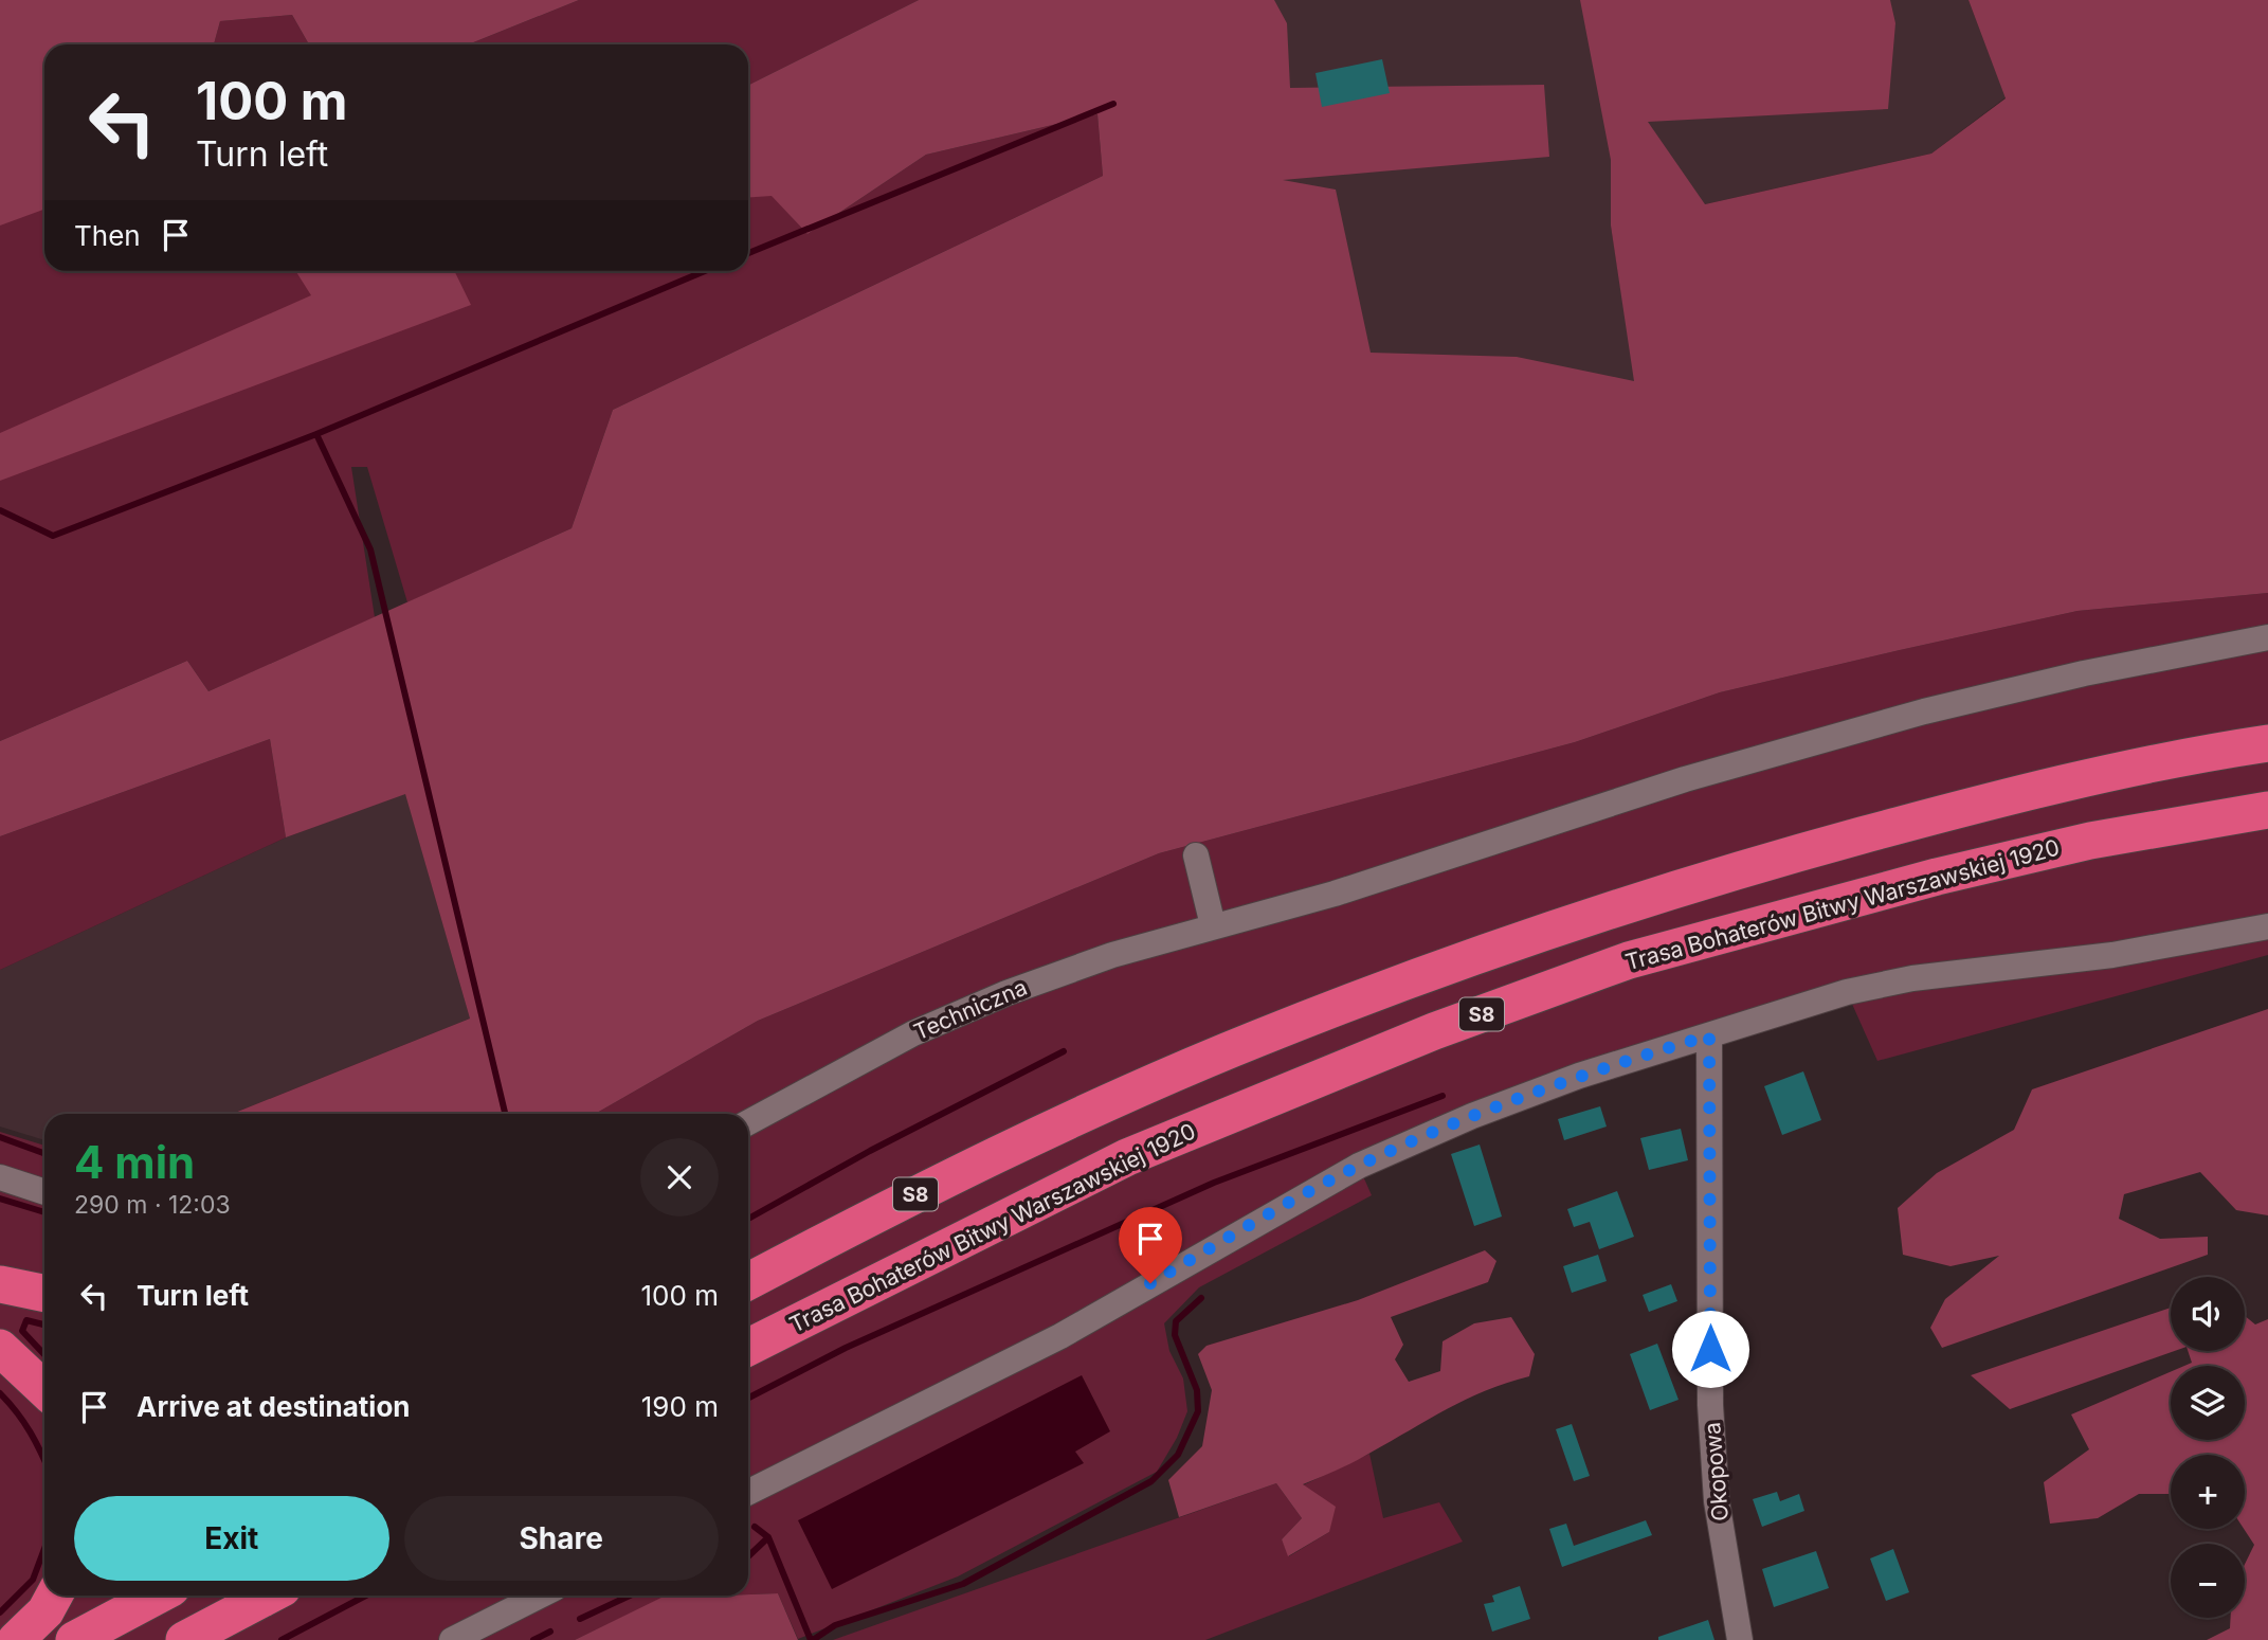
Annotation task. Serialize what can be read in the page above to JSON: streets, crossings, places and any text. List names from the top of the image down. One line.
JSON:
{"streets":{"highway":["Trasa Bohaterów Bitwy Warszawskiej 1920","S8"],"street":["Techniczna","Okopowa"]},"page":{"turn":["100 m","Turn left"],"then":"Then","heading":["4 min","290 m · 12:03"],"list":[{"name":"Turn left","value":"100 m"},{"name":"Arrive at destination","value":"190 m"}],"map_buttons":["+","−"],"buttons":["Exit","Share"]}}
